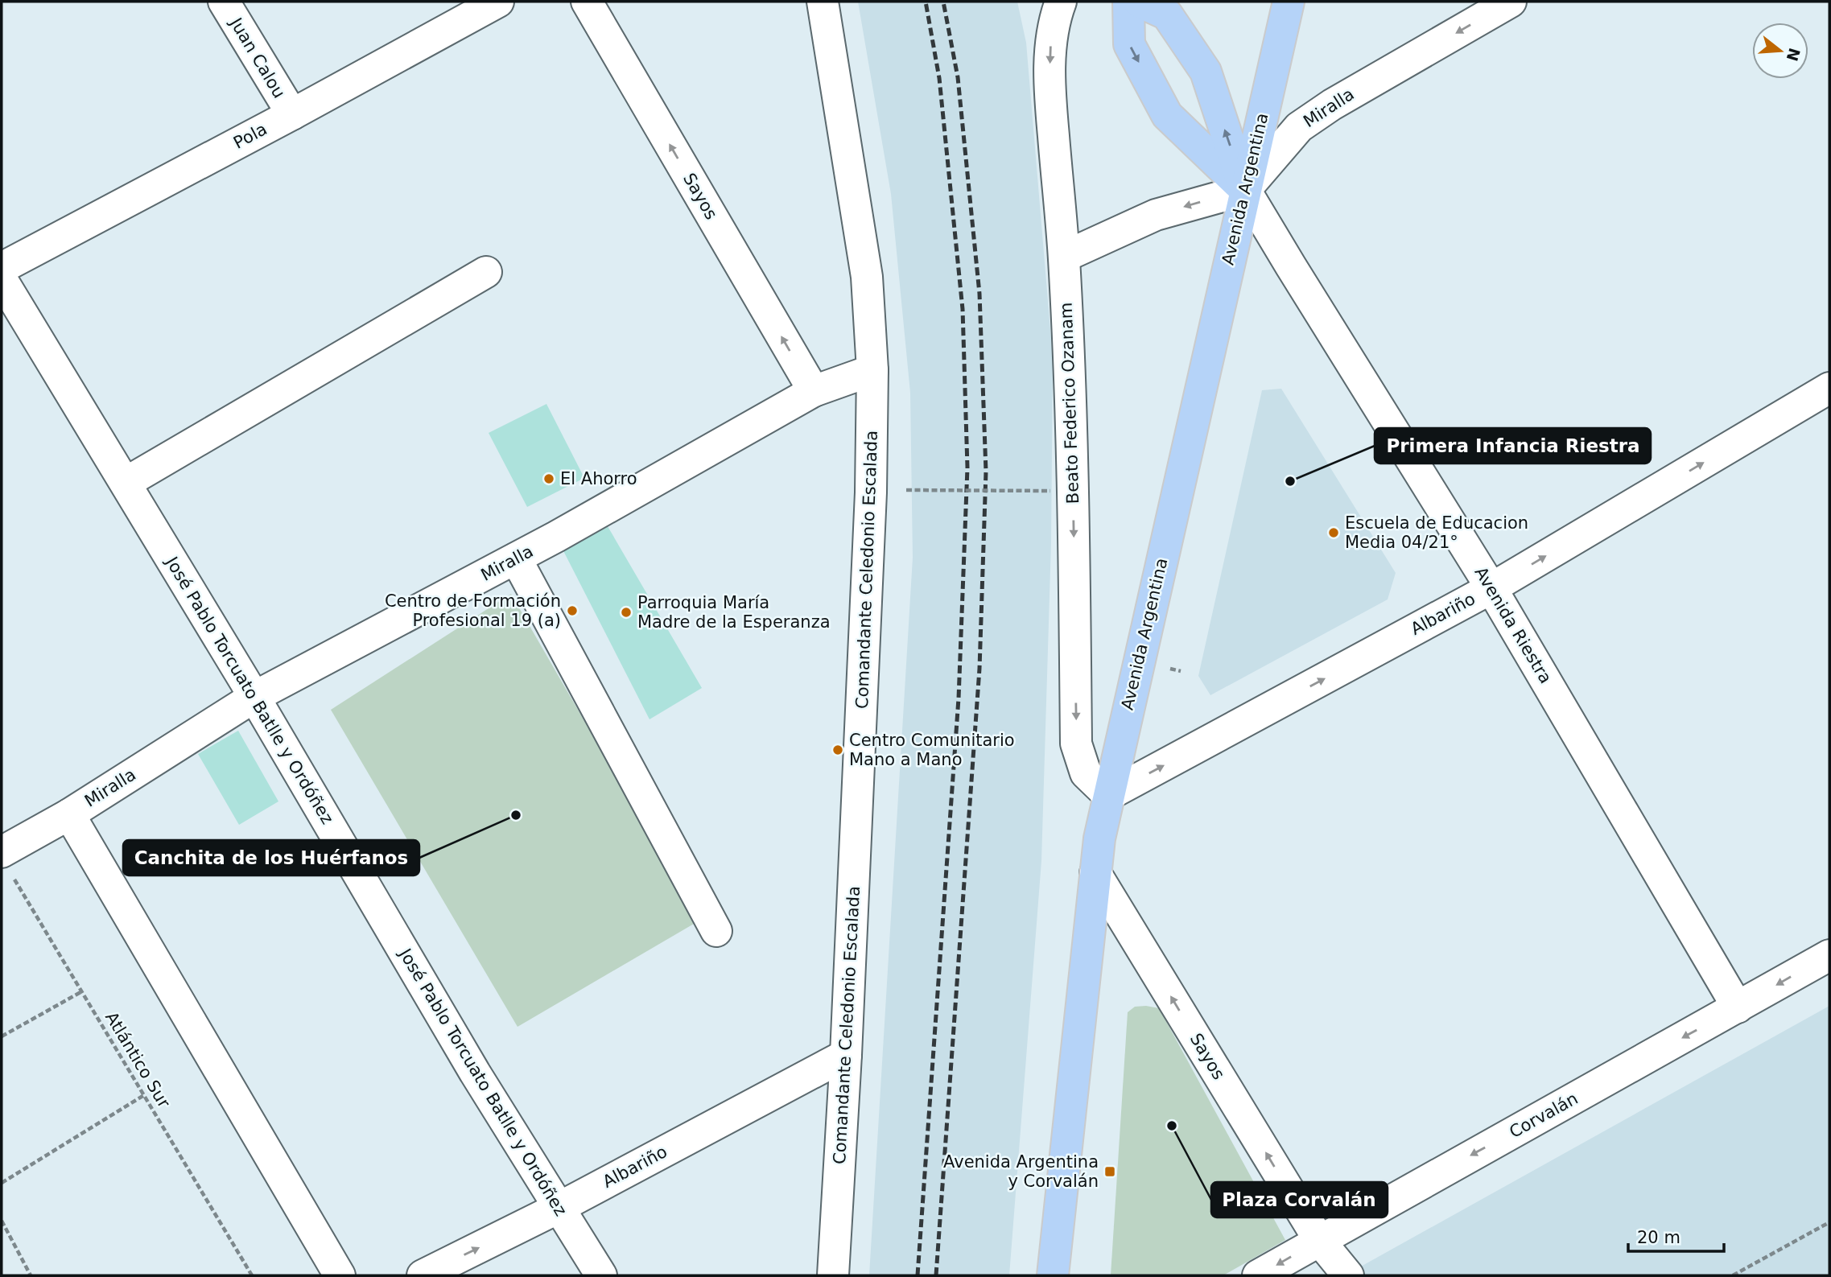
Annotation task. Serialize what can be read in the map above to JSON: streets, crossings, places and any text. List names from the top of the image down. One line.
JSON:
{"streets":{"main road":["Avenida Argentina","Avenida Riestra"],"street":["Juan Calou","Miralla","Pola","Sayos","Beato Federico Ozanam","Comandante Celedonio Escalada","Albariño","José Pablo Torcuato Batlle y Ordóñez","Corvalán"],"path":["Atlántico Sur"]},"crossings":[["Juan Calou","Pola"],["Miralla","Avenida Argentina"],["Miralla","Sayos"],["Miralla","Comandante Celedonio Escalada"],["Miralla","Avenida Riestra"],["Miralla","José Pablo Torcuato Batlle y Ordóñez"],["Miralla","Atlántico Sur"],["Avenida Argentina","Sayos"],["Avenida Argentina","Beato Federico Ozanam"],["Avenida Argentina","Albariño"],["Avenida Argentina","Avenida Riestra"],["Sayos","Corvalán"],["Beato Federico Ozanam","Albariño"],["Comandante Celedonio Escalada","Albariño"],["Albariño","Avenida Riestra"],["Albariño","José Pablo Torcuato Batlle y Ordóñez"],["Avenida Riestra","Corvalán"]],"one_way":["Sayos","Beato Federico Ozanam","Albariño","Corvalán"],"places":{"other":["El Ahorro","Primera Infancia Riestra","Escuela de Educacion Media 04/21°","Centro de Formación Profesional 19 (a)","Parroquia María Madre de la Esperanza","Centro Comunitario Mano a Mano","Canchita de los Huérfanos","Plaza Corvalán"],"transit":["Avenida Argentina y Corvalán"]},"scale_bar":"20 m","north":"right"}
